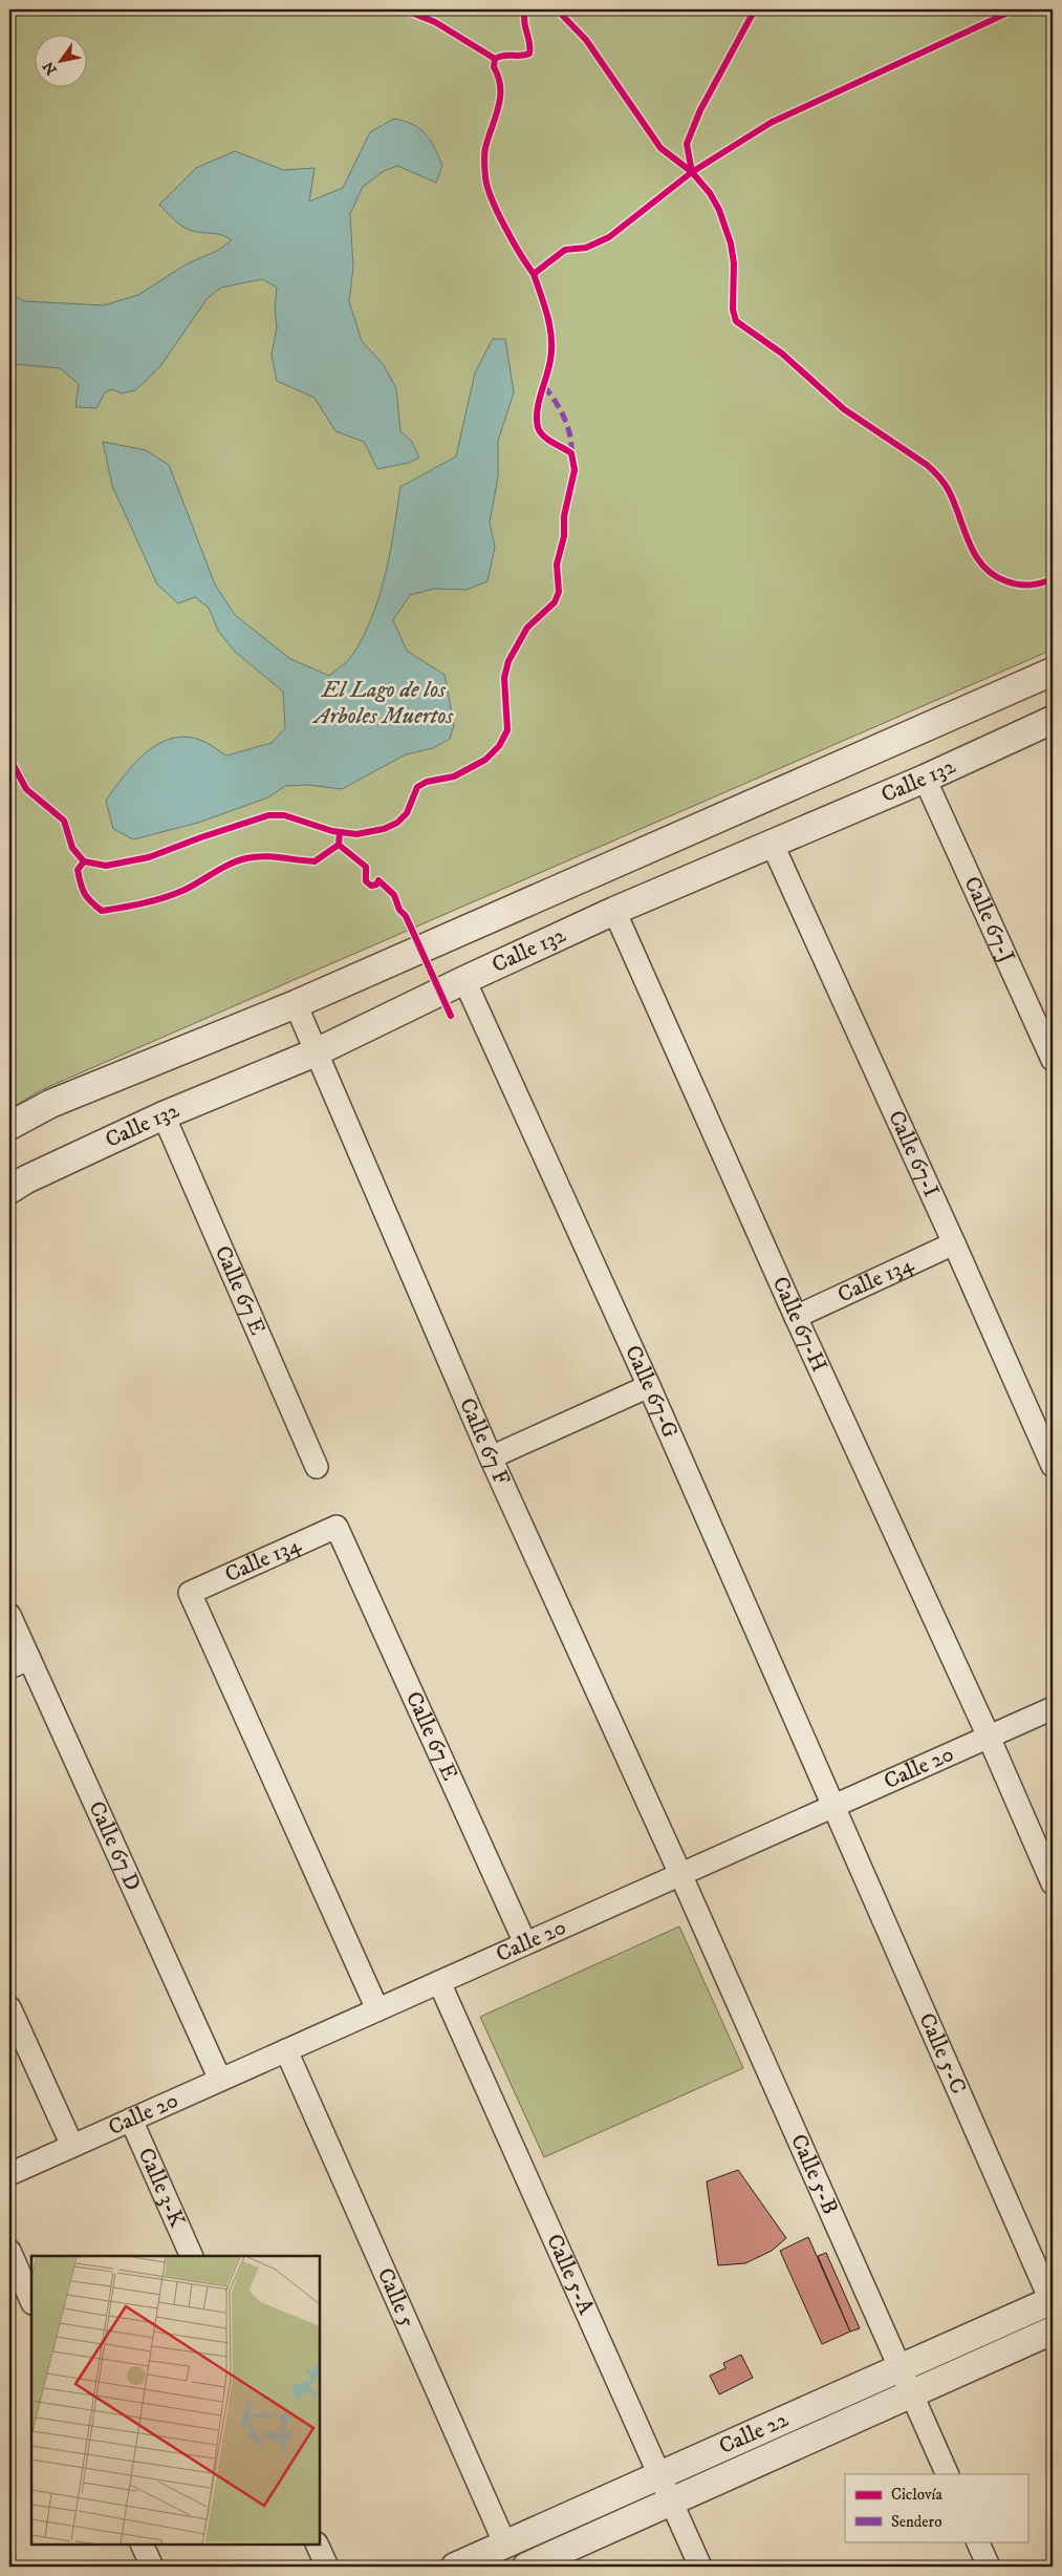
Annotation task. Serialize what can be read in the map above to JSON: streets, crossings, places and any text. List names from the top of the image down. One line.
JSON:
{"streets":{"street":["Calle 132","Calle 67-J","Calle 67-I","Calle 134","Calle 67 E","Calle 67-H","Calle 67-G","Calle 67 F","Calle 20","Calle 67 D","Calle 5-C","Calle 5-B","Calle 3-K","Calle 5-A","Calle 5","Calle 22"]},"crossings":[["Calle 132","Calle 67-J"],["Calle 132","Calle 67-I"],["Calle 132","Calle 67 E"],["Calle 132","Calle 67-H"],["Calle 132","Calle 67-G"],["Calle 132","Calle 67 F"],["Calle 67-I","Calle 134"],["Calle 134","Calle 67 E"],["Calle 134","Calle 67-H"],["Calle 134","Calle 20"],["Calle 67 E","Calle 20"],["Calle 67-H","Calle 20"],["Calle 67-G","Calle 20"],["Calle 67-G","Calle 5-C"],["Calle 67 F","Calle 20"],["Calle 67 F","Calle 5-B"],["Calle 20","Calle 67 D"],["Calle 20","Calle 5-C"],["Calle 20","Calle 5-B"],["Calle 20","Calle 3-K"],["Calle 20","Calle 5-A"],["Calle 20","Calle 5"],["Calle 5-C","Calle 22"],["Calle 5-B","Calle 22"],["Calle 5-A","Calle 22"],["Calle 5","Calle 22"]],"water":["El Lago de los Arboles Muertos"],"legend":["Ciclovía","Sendero"],"north":"bottom left"}
